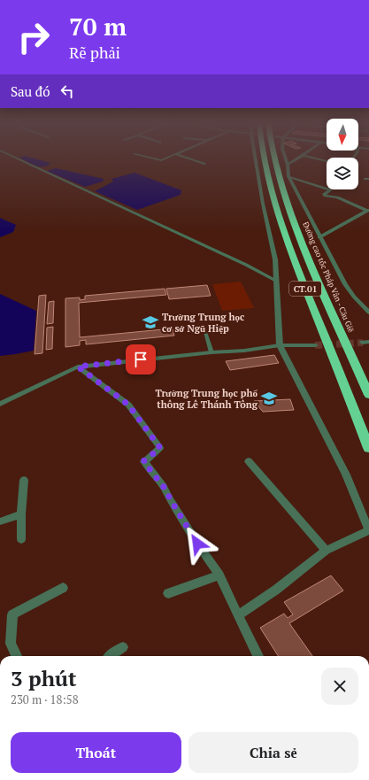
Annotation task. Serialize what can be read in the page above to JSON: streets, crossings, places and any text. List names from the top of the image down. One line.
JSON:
{"streets":{"highway":["Đường cao tốc Pháp Vân - Cầu Giẽ","CT.01"]},"places":{"school or university":["Trường Trung học cơ sở Ngũ Hiệp","Trường Trung học phổ thông Lê Thánh Tông"]},"north":"bottom","page":{"turn":["70 m","Rẽ phải"],"then":"Sau đó","heading":["3 phút","230 m · 18:58"],"buttons":["Thoát","Chia sẻ"]}}
